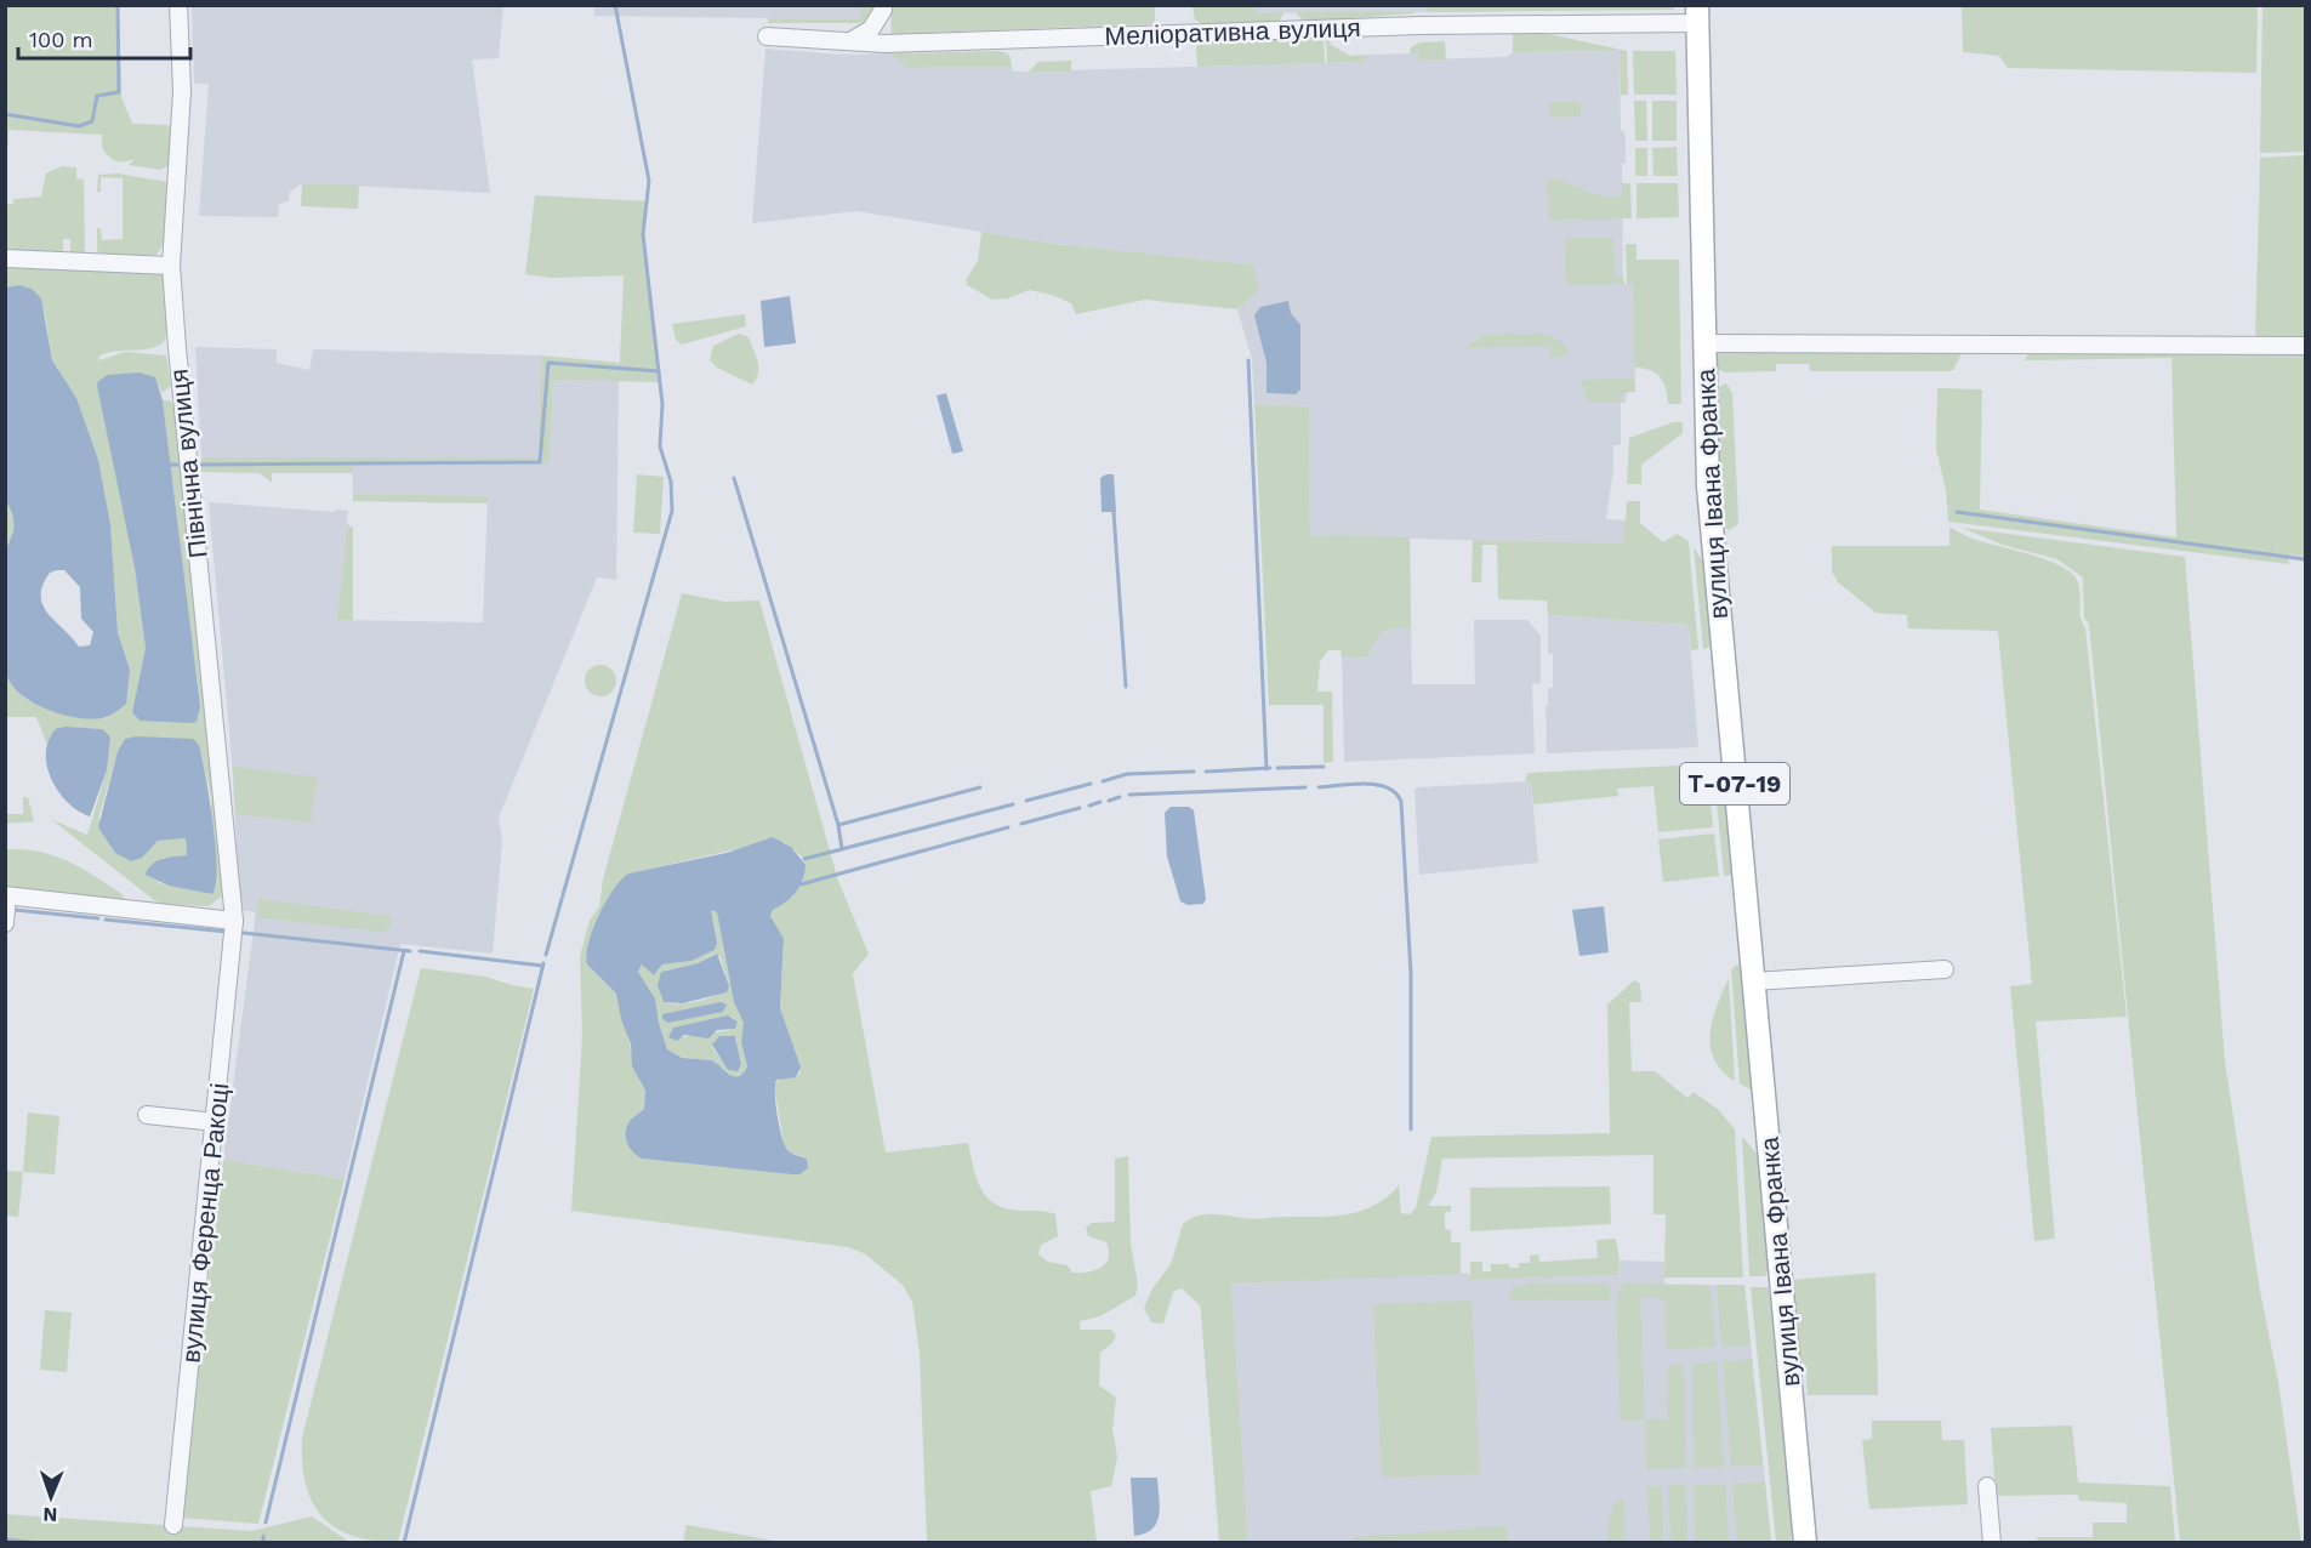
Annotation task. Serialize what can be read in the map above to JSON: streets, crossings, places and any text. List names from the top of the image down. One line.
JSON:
{"streets":{"main road":["вулиця Івана Франка","Т-07-19"],"street":["Меліоративна вулиця","Північна вулиця","вулиця Ференца Ракоці"]},"crossings":[["Меліоративна вулиця","вулиця Івана Франка"],["Північна вулиця","вулиця Ференца Ракоці"]],"scale_bar":"100 m","north":"bottom"}
